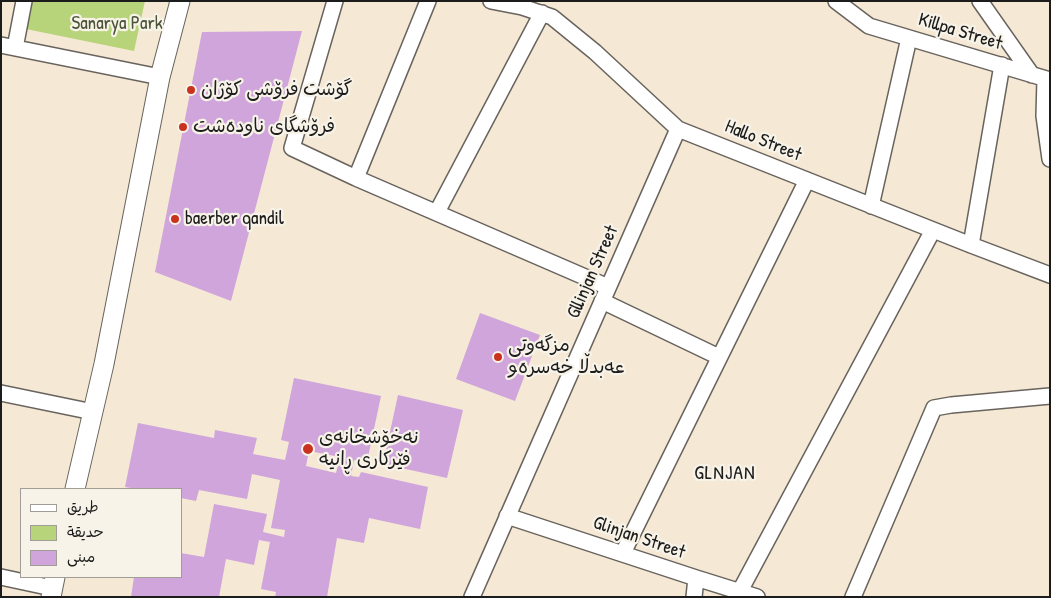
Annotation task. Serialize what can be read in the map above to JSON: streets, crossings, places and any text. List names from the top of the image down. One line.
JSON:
{"streets":{"street":["Killpa Street","Hallo Street","Gllinjan Street","Glinjan Street"]},"crossings":[["Hallo Street","Gllinjan Street"],["Gllinjan Street","Glinjan Street"]],"districts":["GLNJAN"],"parks":["Sanarya Park"],"places":["گۆشت فرۆشی کۆژان","فرۆشگای ناوده‌شت","baerber qandil","مزگەوتی عەبدڵا خەسرەو","نەخۆشخانەی فێرکاری ڕانیە"],"legend":["طريق","حديقة","مبنى"]}
